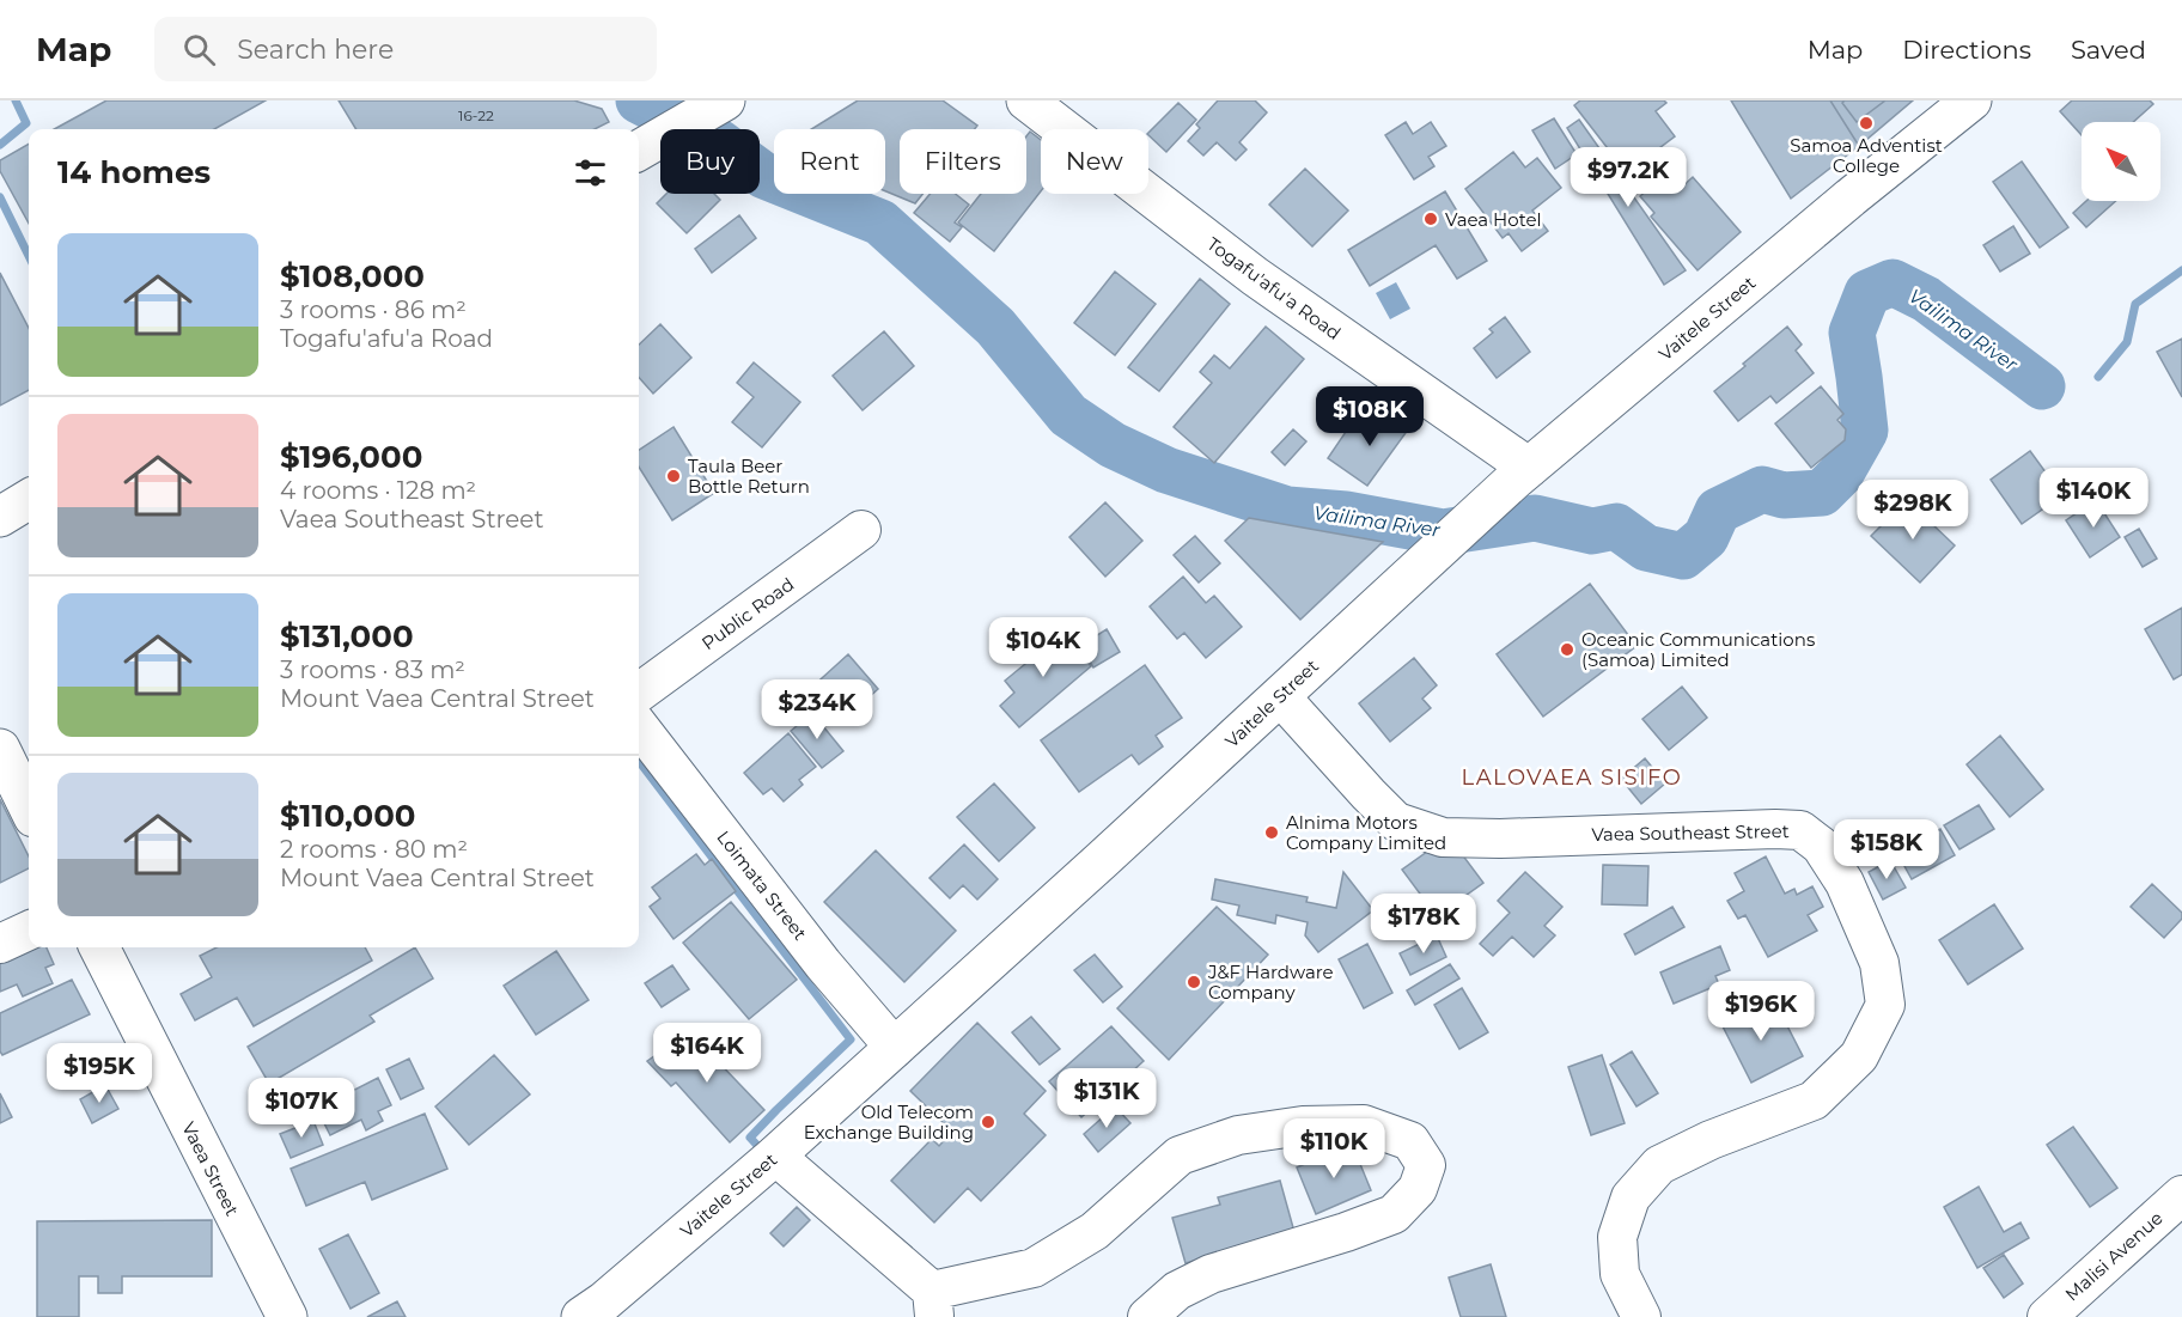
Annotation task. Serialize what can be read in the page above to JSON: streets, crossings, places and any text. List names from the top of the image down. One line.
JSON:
{"streets":{"main road":["Togafu'afu'a Road","Vaitele Street","Vaea Street"],"street":["Public Road","Vaea Southeast Street","Loimata Street","Malisi Avenue"]},"crossings":[["Togafu'afu'a Road","Vaitele Street"],["Vaitele Street","Vaea Southeast Street"],["Vaitele Street","Loimata Street"]],"districts":["LALOVAEA SISIFO"],"water":["Vailima River"],"places":["Samoa Adventist College","Vaea Hotel","Taula Beer Bottle Return","Oceanic Communications (Samoa) Limited","Alnima Motors Company Limited","J&F Hardware Company","Old Telecom Exchange Building"],"house_numbers":["16-22"],"north":"top left","page":{"header":"Map","search":"Search here","nav":["Map","Directions","Saved"],"chip":["Buy","Rent","Filters","New"],"heading":"14 homes","price":["$97.2K","$108K","$140K","$298K","$104K","$234K","$158K","$178K","$196K","$164K","$195K","$131K","$107K","$110K"],"list":[{"name":"$108,000","note":"3 rooms · 86 m² · Togafu'afu'a Road"},{"name":"$196,000","note":"4 rooms · 128 m² · Vaea Southeast Street"},{"name":"$131,000","note":"3 rooms · 83 m² · Mount Vaea Central Street"},{"name":"$110,000","note":"2 rooms · 80 m² · Mount Vaea Central Street"}]}}
